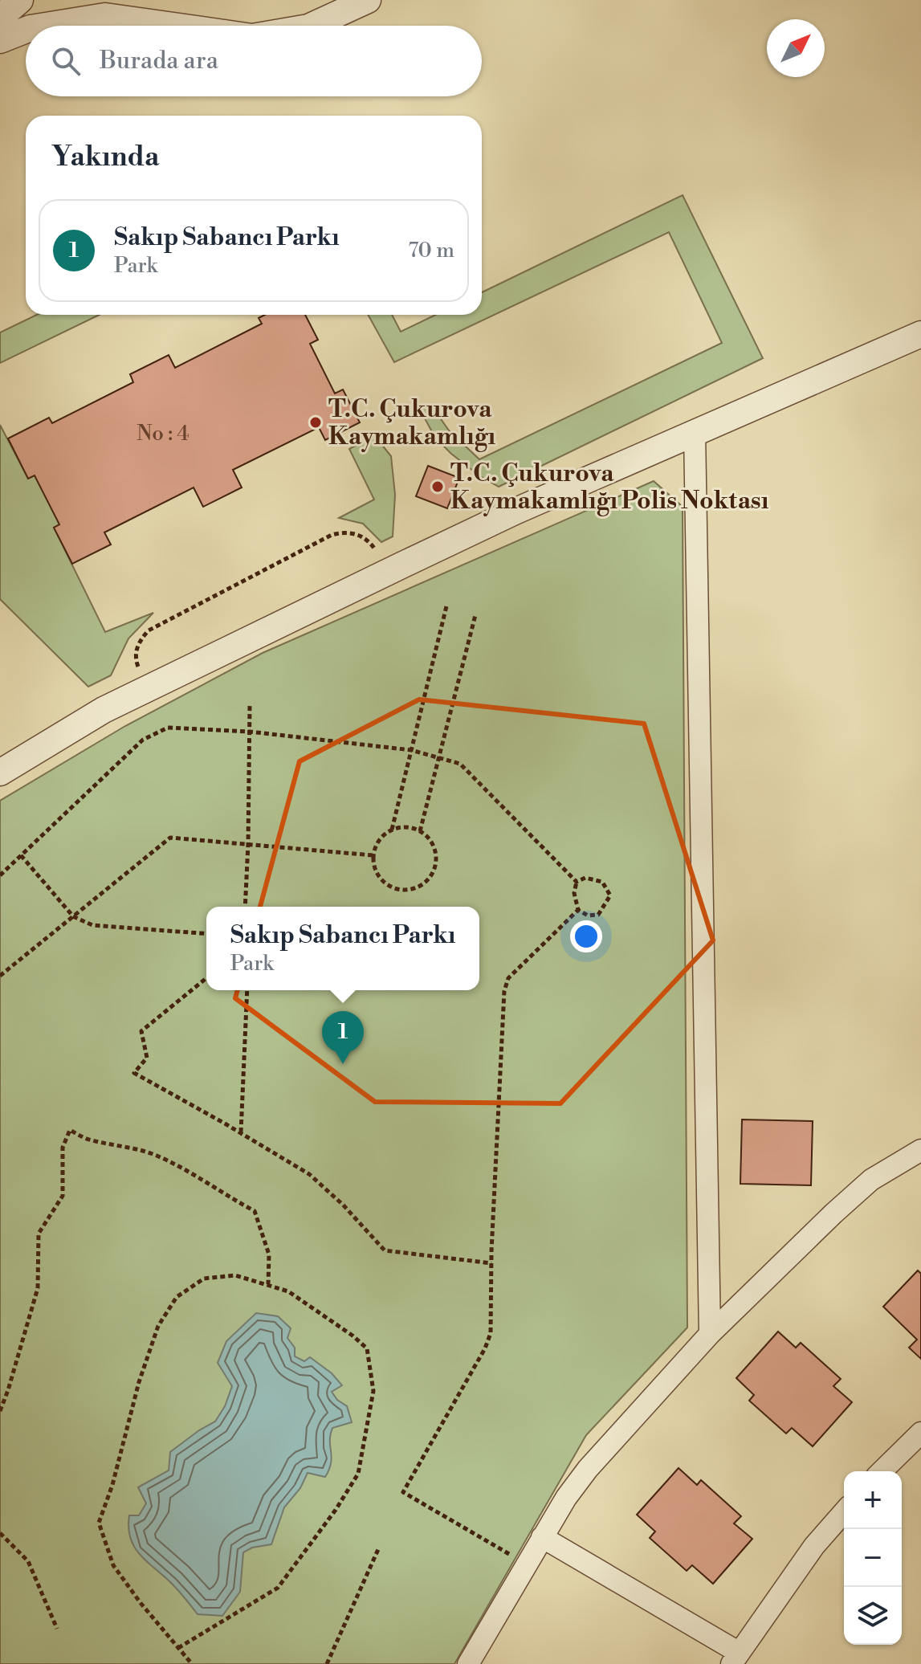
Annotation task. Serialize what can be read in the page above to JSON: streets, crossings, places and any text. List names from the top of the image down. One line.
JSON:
{"places":["T.C. Çukurova Kaymakamlığı","T.C. Çukurova Kaymakamlığı Polis Noktası"],"house_numbers":["No : 4"],"north":"top right","page":{"search":"Burada ara","heading":"Yakında","list":[{"mark":"1","name":"Sakıp Sabancı Parkı","note":"Park","value":"70 m"}],"popup":["Sakıp Sabancı Parkı","Park"],"pins":"1","map_buttons":["+","−"]}}
